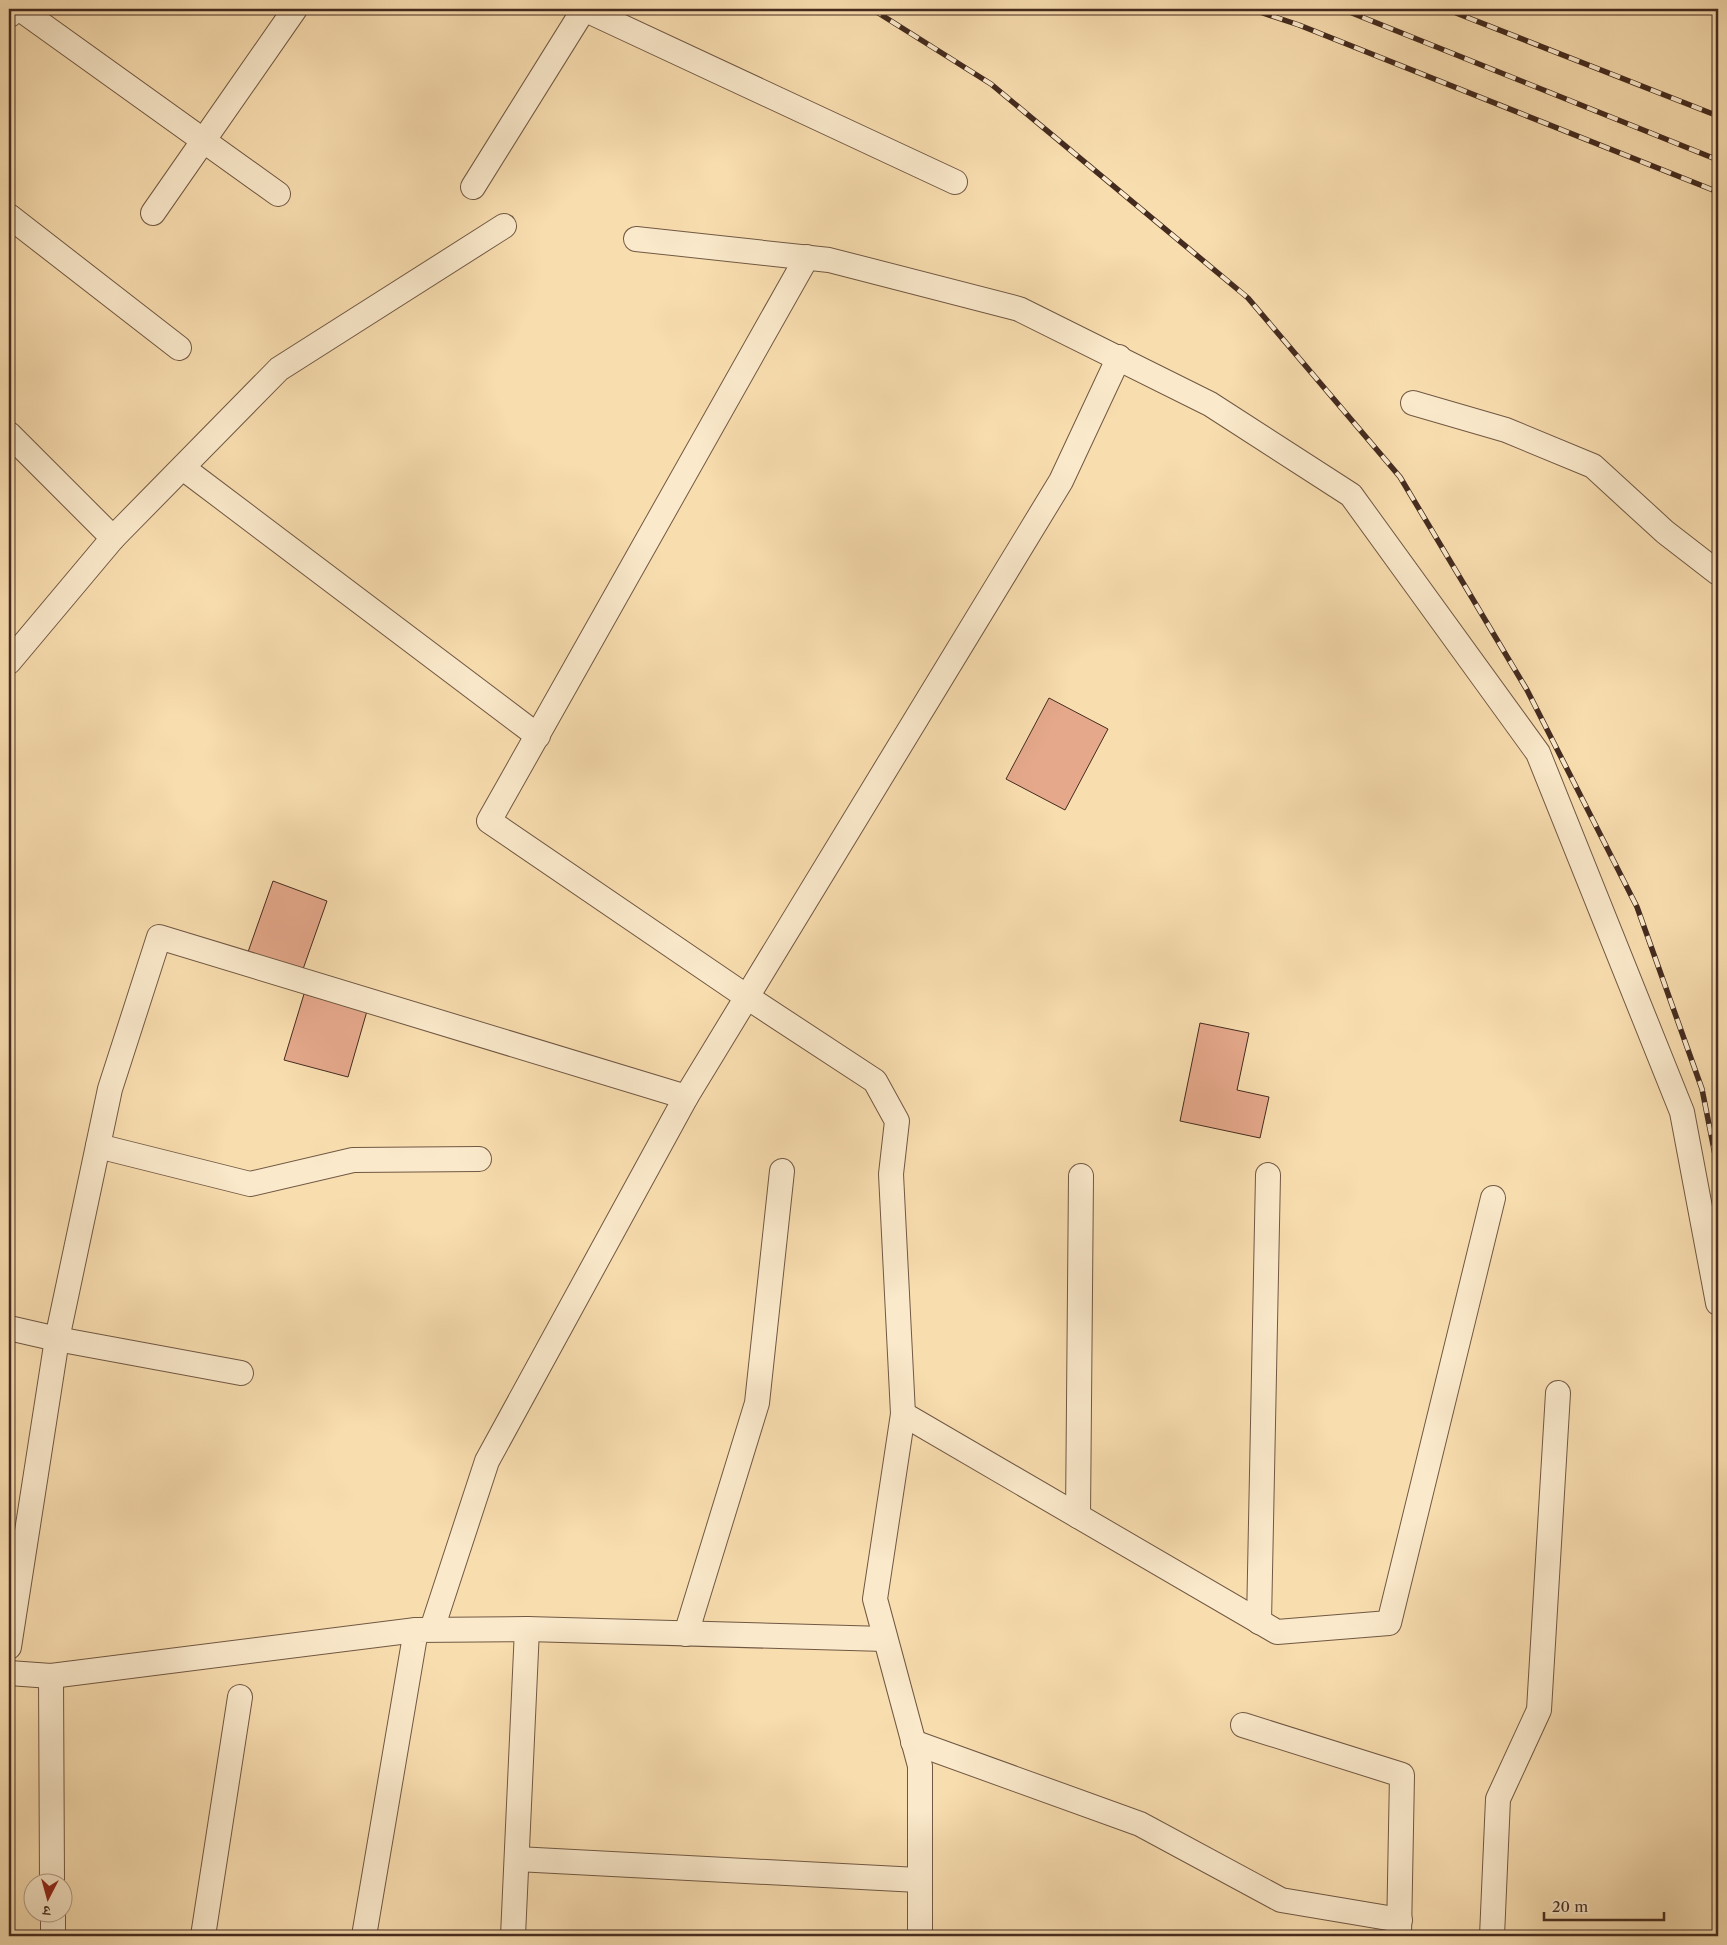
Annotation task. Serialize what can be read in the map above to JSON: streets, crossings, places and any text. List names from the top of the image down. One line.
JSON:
{"scale_bar":"20 m","north":"bottom"}
